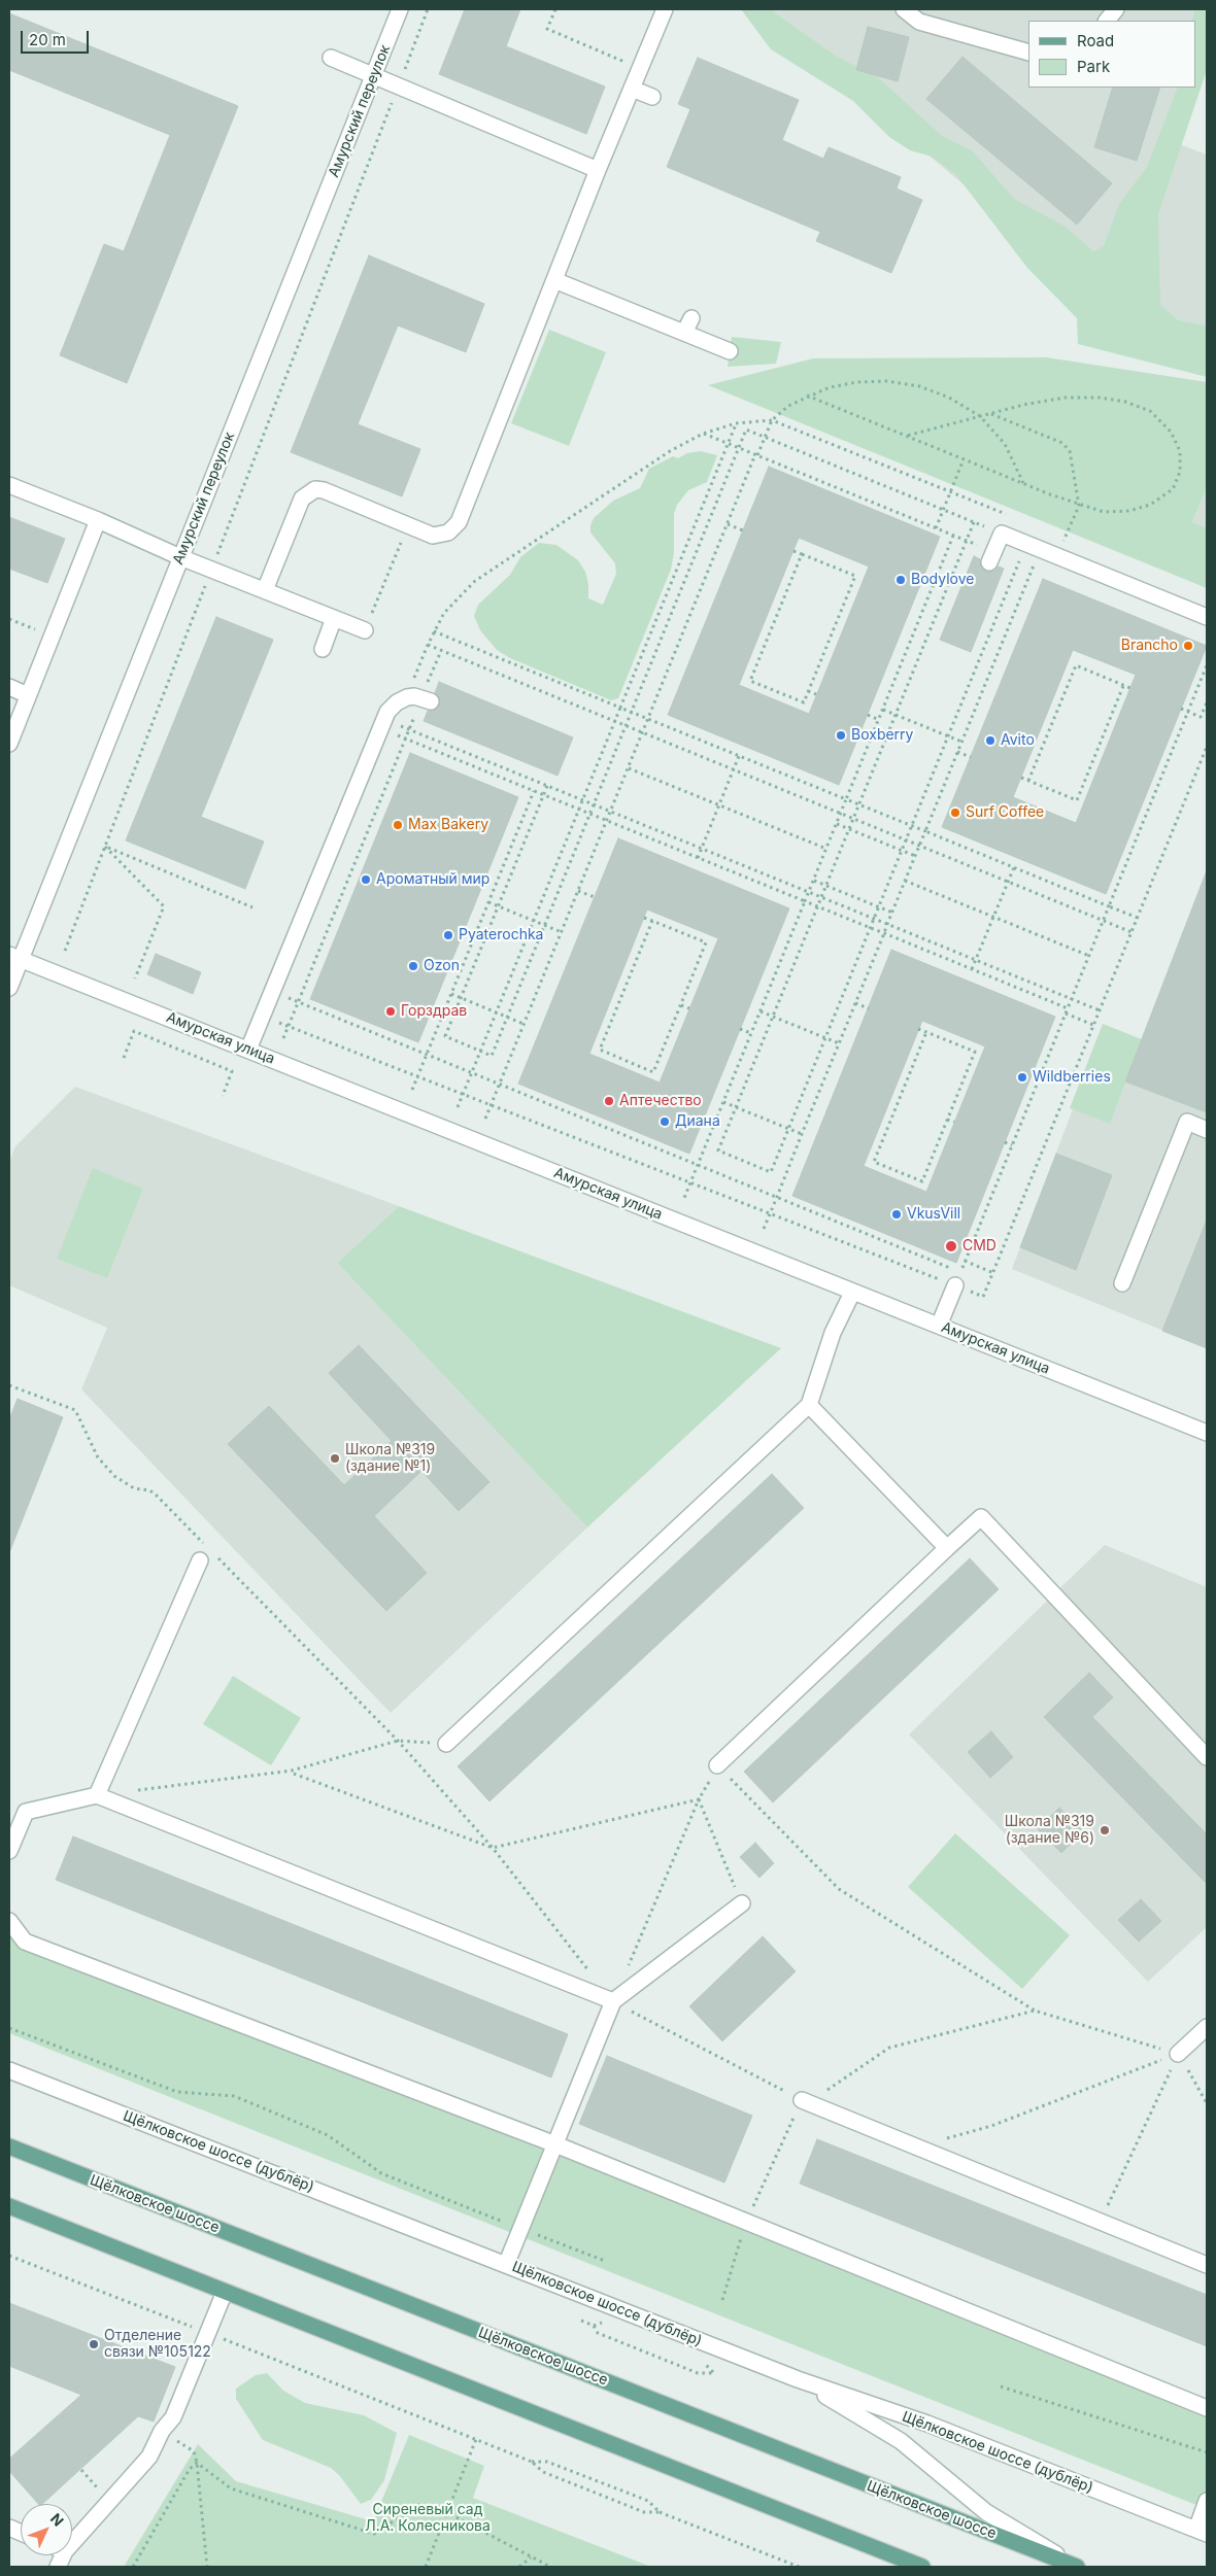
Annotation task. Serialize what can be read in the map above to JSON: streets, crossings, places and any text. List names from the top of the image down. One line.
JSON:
{"streets":{"main road":["Щёлковское шоссе"],"street":["Амурский переулок","Амурская улица","Щёлковское шоссе (дублёр)"]},"crossings":[["Амурский переулок","Амурская улица"]],"parks":["Сиреневый сад Л.А. Колесникова"],"places":["Bodylove","Brancho","Boxberry","Avito","Surf Coffee","Max Bakery","Ароматный мир","Pyaterochka","Ozon","Горздрав","Wildberries","Аптечество","Диана","VkusVill","CMD","Школа №319 (здание №1)","Школа №319 (здание №6)","Отделение связи №105122"],"legend":["Road","Park"],"scale_bar":"20 m","north":"top right"}
